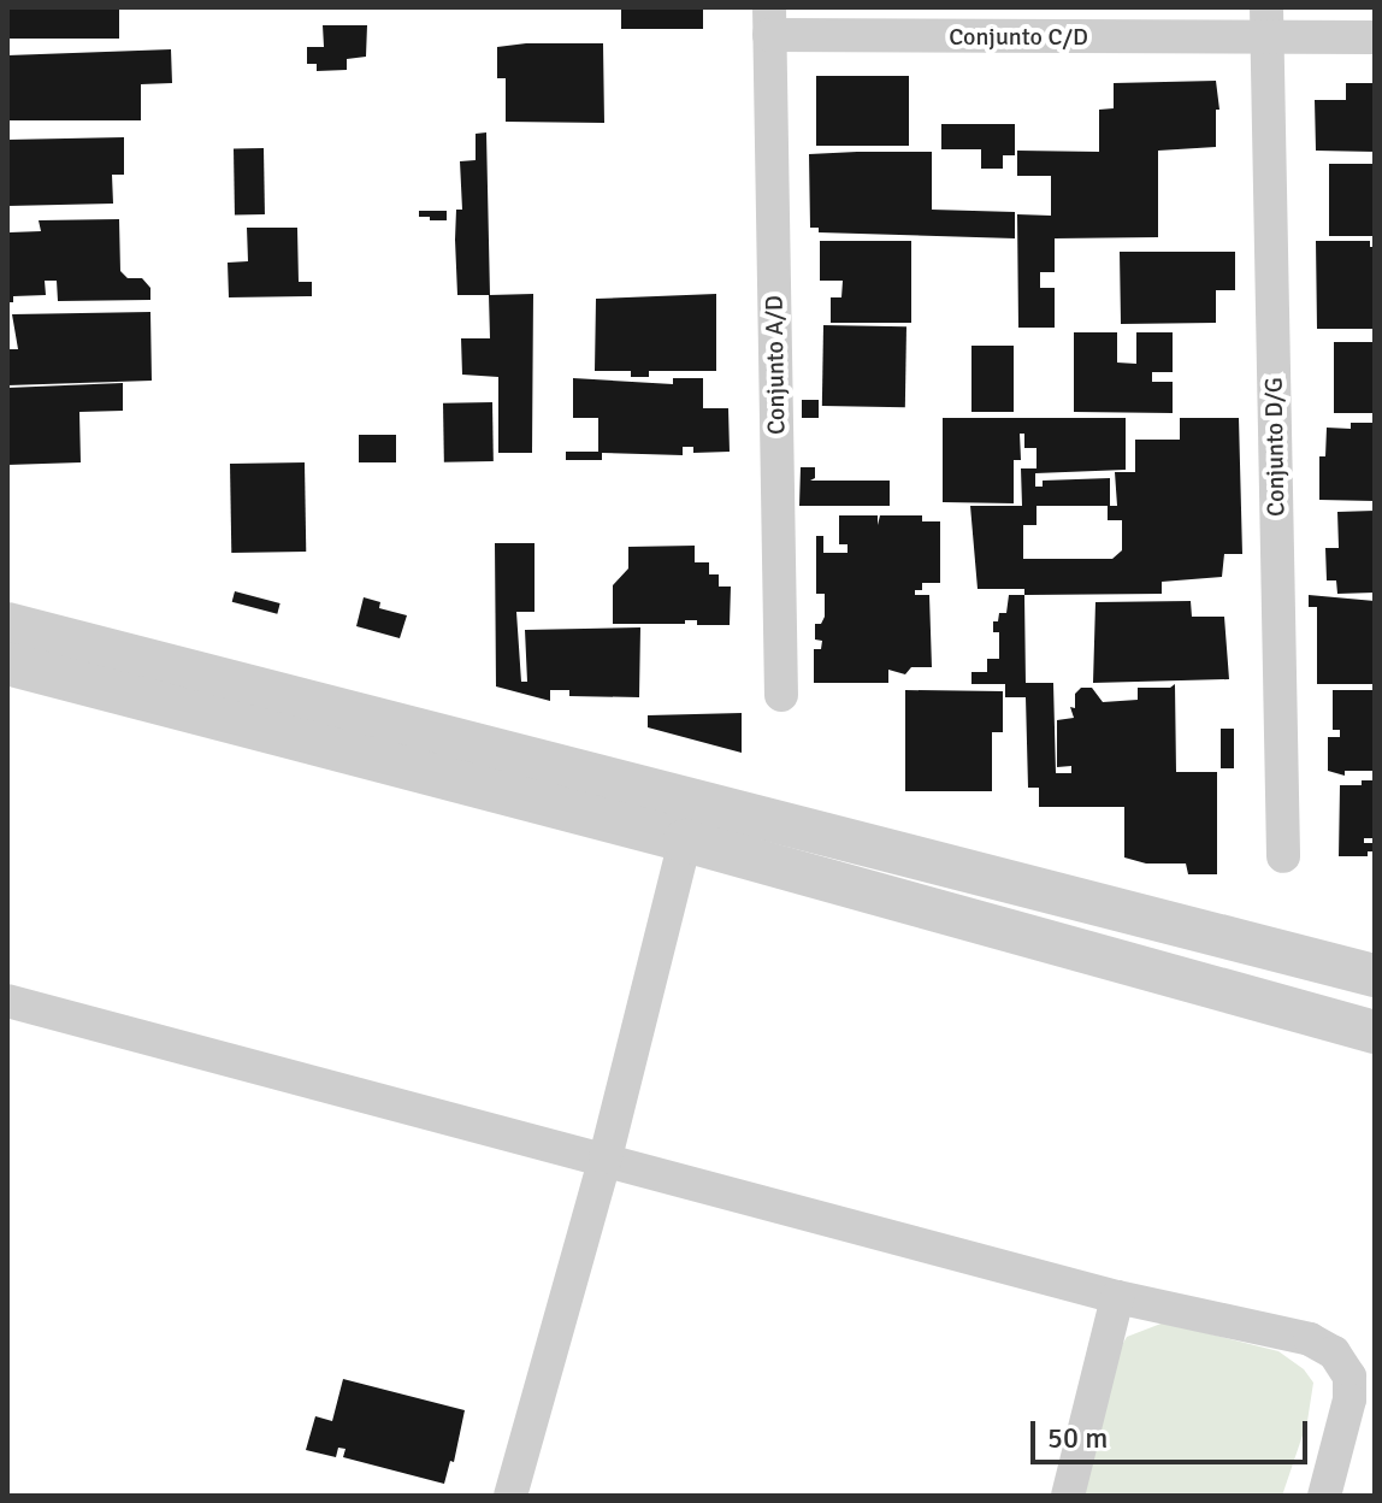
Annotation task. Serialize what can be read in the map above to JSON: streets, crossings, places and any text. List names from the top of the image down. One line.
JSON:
{"streets":{"street":["Conjunto C/D","Conjunto A/D","Conjunto D/G"]},"crossings":[["Conjunto C/D","Conjunto A/D"],["Conjunto C/D","Conjunto D/G"]],"scale_bar":"50 m"}
